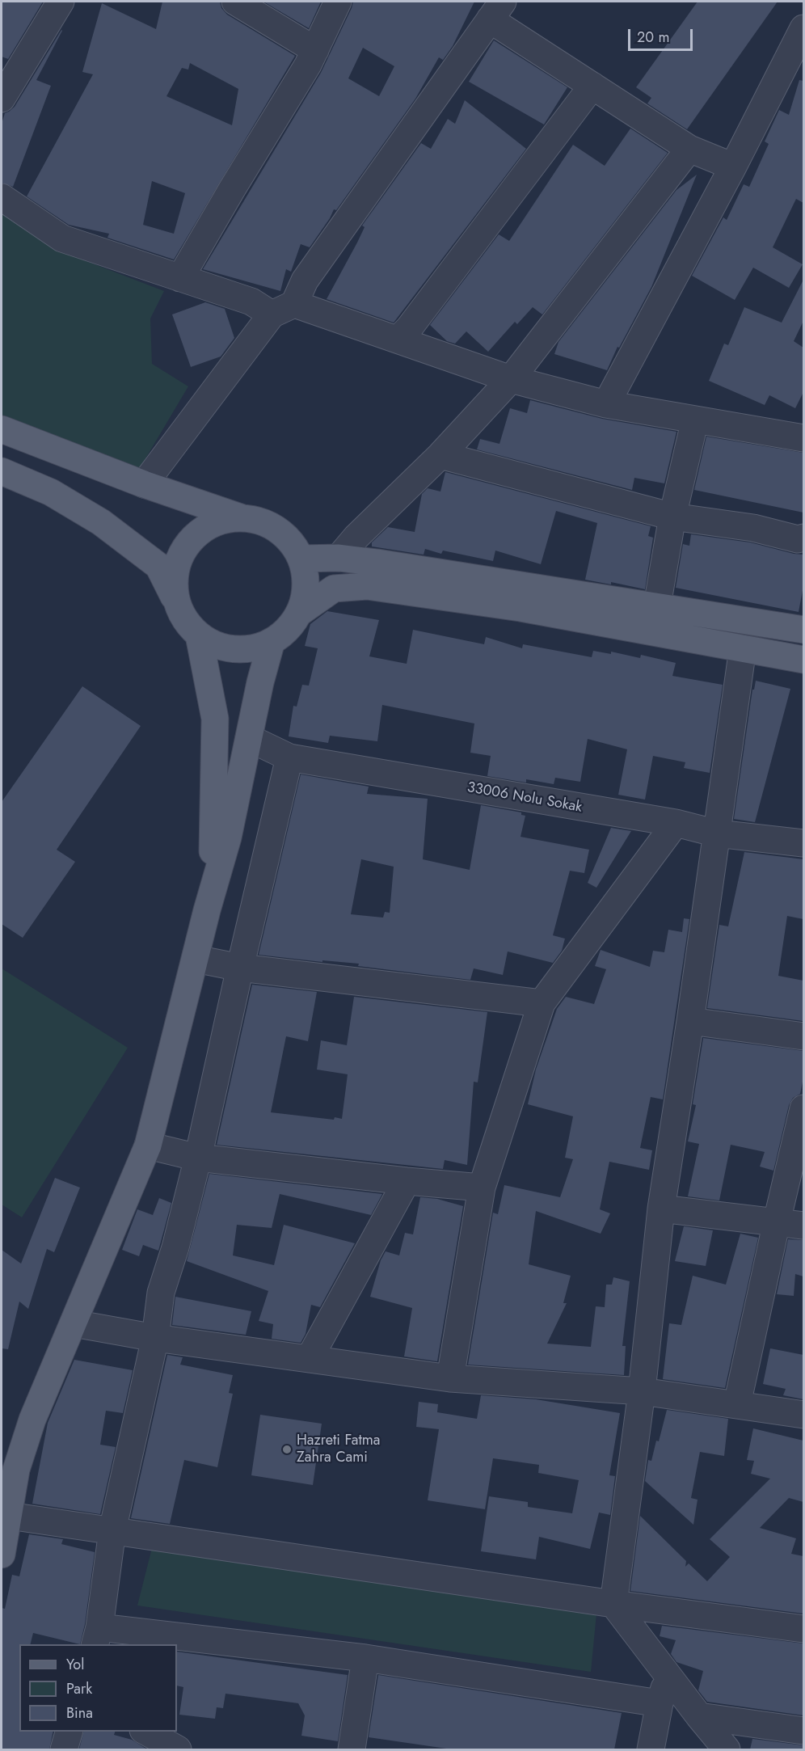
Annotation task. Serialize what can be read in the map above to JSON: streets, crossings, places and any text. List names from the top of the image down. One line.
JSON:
{"streets":{"street":["33006 Nolu Sokak"]},"places":["Hazreti Fatma Zahra Cami"],"legend":["Yol","Park","Bina"],"scale_bar":"20 m"}
